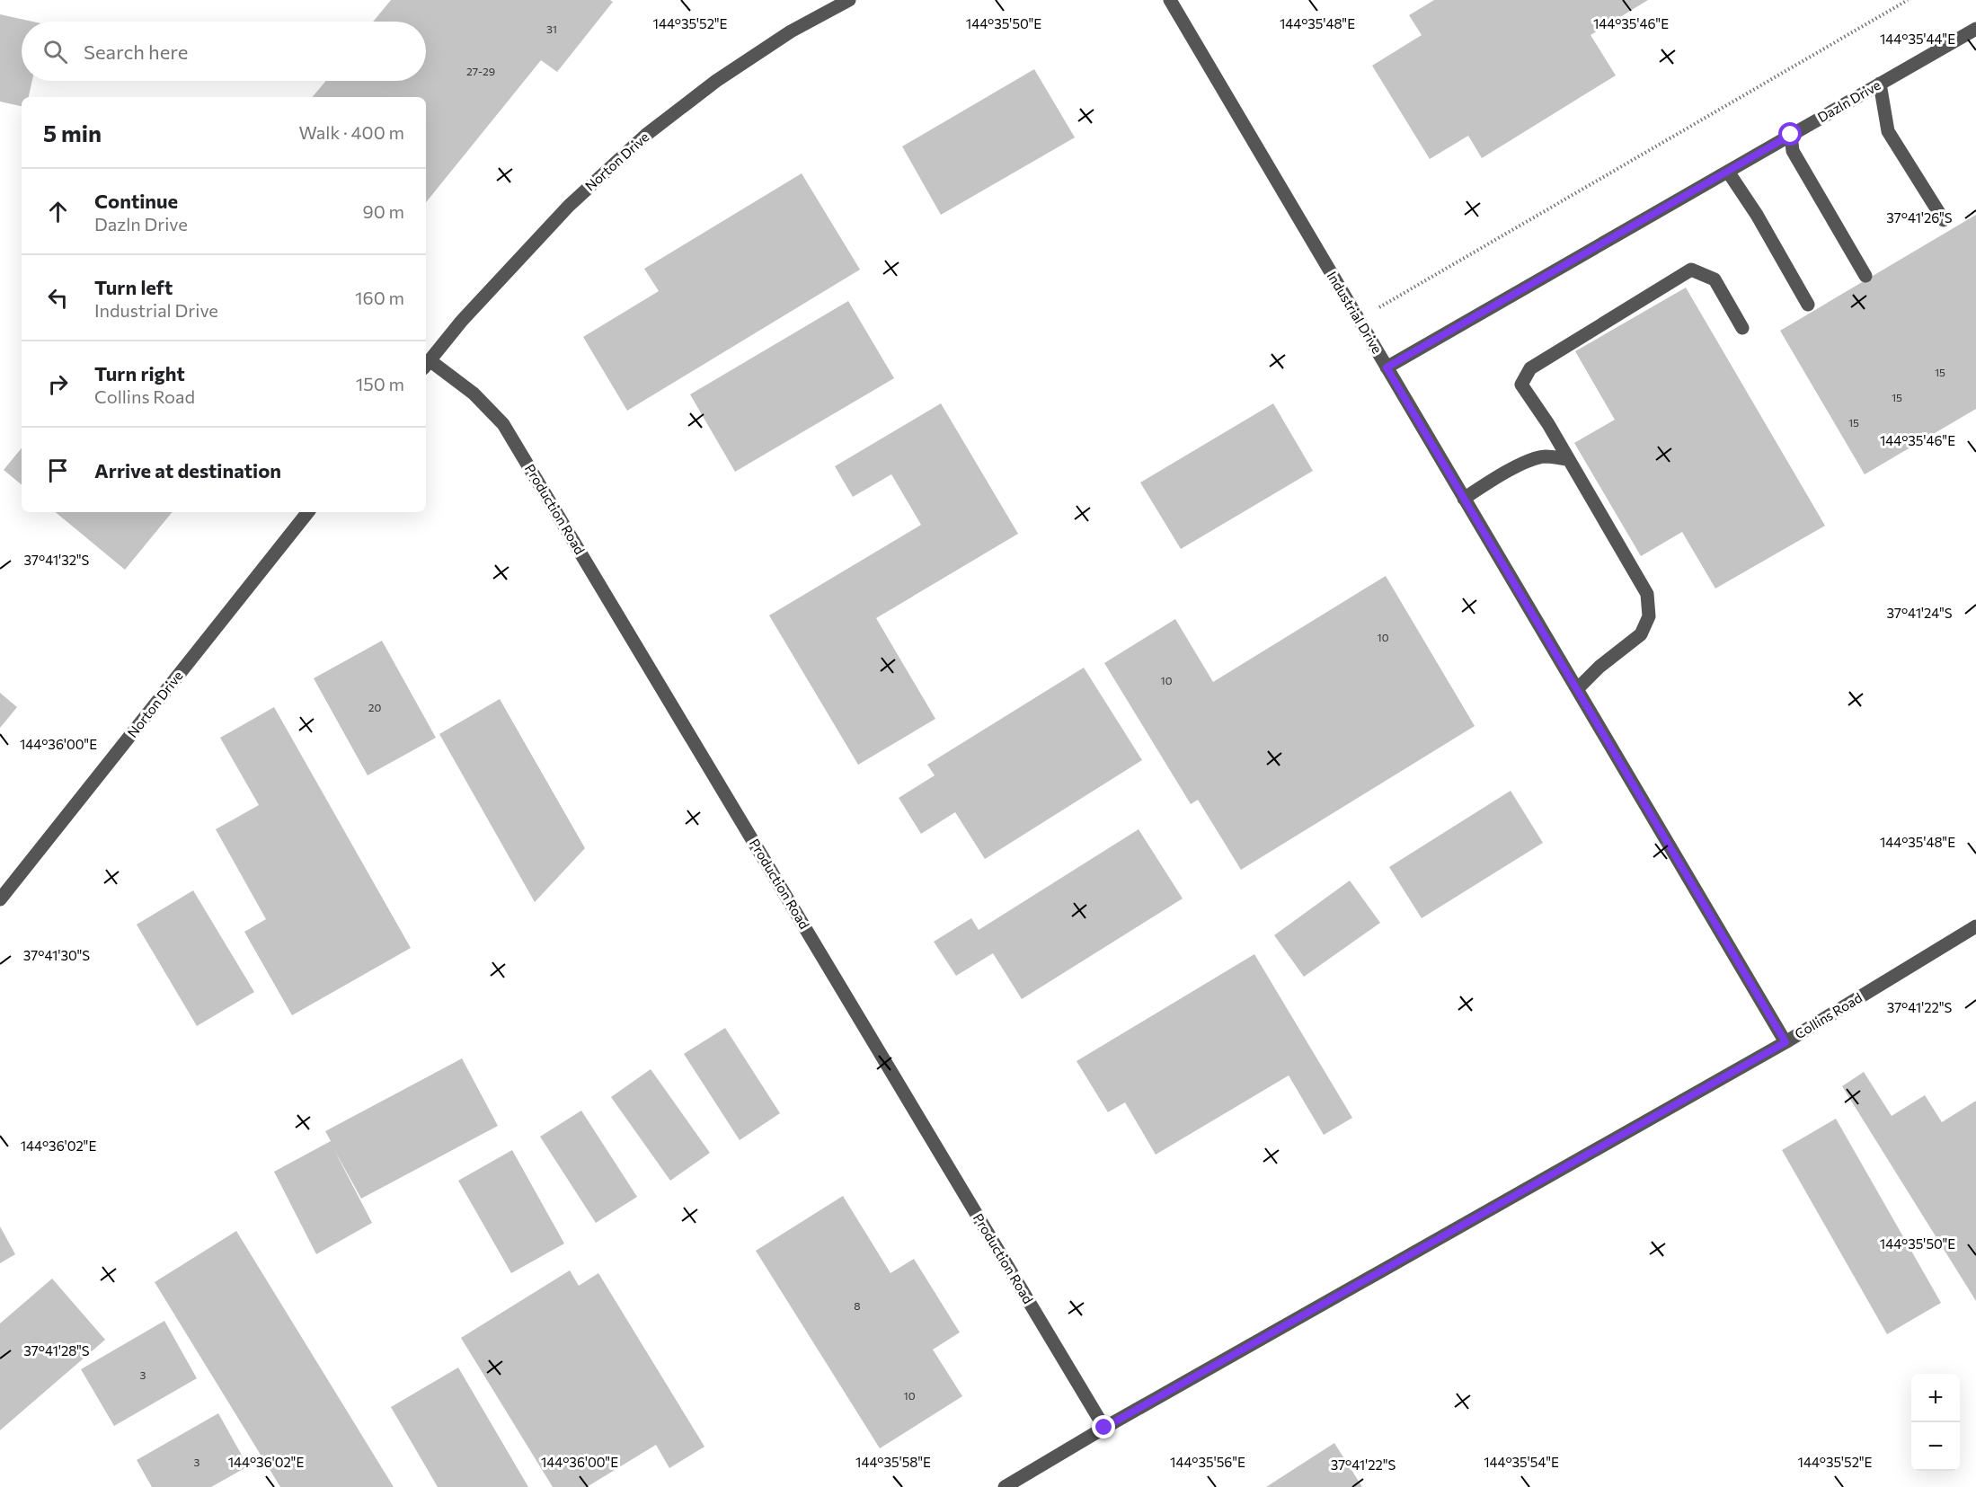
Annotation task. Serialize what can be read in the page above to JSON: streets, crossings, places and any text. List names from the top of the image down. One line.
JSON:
{"streets":{"street":["Dazln Drive","Norton Drive","Industrial Drive","Production Road","Collins Road"]},"crossings":[["Dazln Drive","Industrial Drive"],["Norton Drive","Production Road"],["Industrial Drive","Collins Road"],["Production Road","Collins Road"]],"house_numbers":["31","27-29","15","15","15","10","10","20","8","3","10","3"],"page":{"search":"Search here","heading":["5 min","Walk · 400 m"],"list":[["Continue","Dazln Drive","90 m"],["Turn left","Industrial Drive","160 m"],["Turn right","Collins Road","150 m"],"Arrive at destination"],"map_buttons":["+","−"]},"coordinates":["144°35'52\"E","144°35'50\"E","144°35'48\"E","144°35'46\"E","144°35'44\"E","37°41'26\"S","37°41'32\"S","37°41'24\"S","144°36'00\"E","37°41'30\"S","37°41'22\"S","144°36'02\"E","37°41'28\"S","144°35'58\"E","144°35'56\"E","144°35'54\"E"]}
